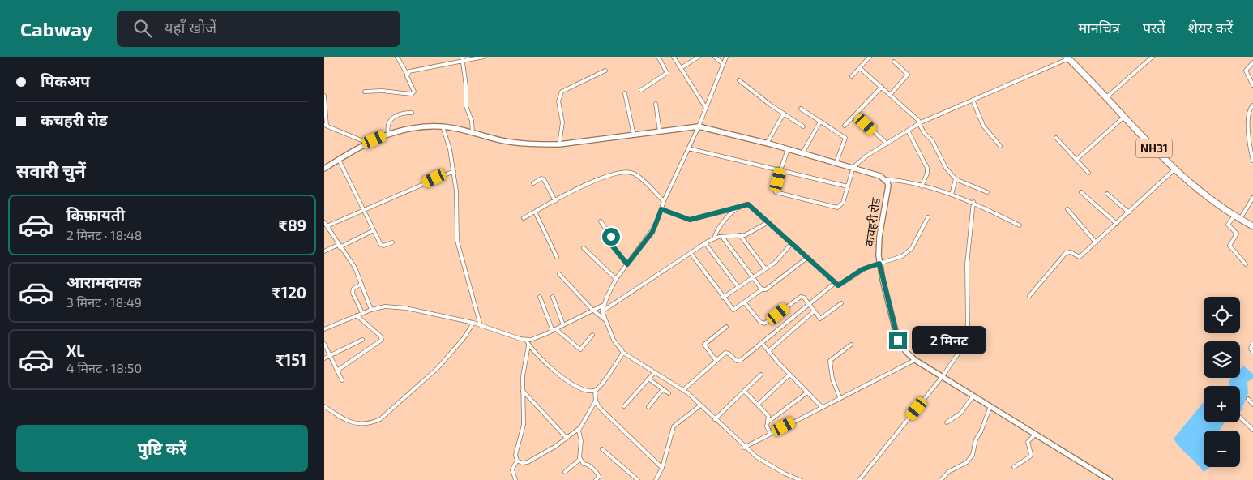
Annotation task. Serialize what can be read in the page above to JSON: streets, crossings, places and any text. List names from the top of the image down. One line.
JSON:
{"streets":{"highway":["NH31"],"main road":["कचहरी रोड"]},"page":{"header":"Cabway","search":"यहाँ खोजें","nav":["मानचित्र","परतें","शेयर करें"],"banner":["पिकअप","कचहरी रोड"],"heading":"सवारी चुनें","list":[{"name":"किफ़ायती","note":"2 मिनट · 18:48","value":"₹89"},{"name":"आरामदायक","note":"3 मिनट · 18:49","value":"₹120"},{"name":"XL","note":"4 मिनट · 18:50","value":"₹151"}],"map_buttons":["+","−"],"bubble":"2 मिनट","buttons":"पुष्टि करें"}}
